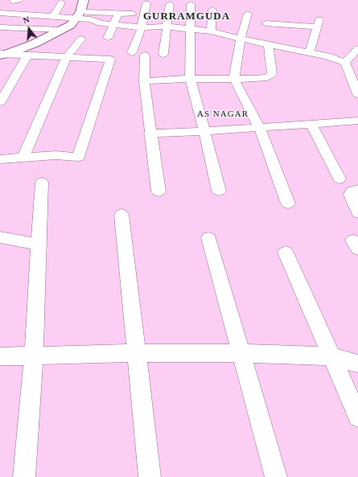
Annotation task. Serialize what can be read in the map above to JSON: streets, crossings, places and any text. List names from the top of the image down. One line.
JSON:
{"districts":["GURRAMGUDA","AS NAGAR"],"north":"top"}
